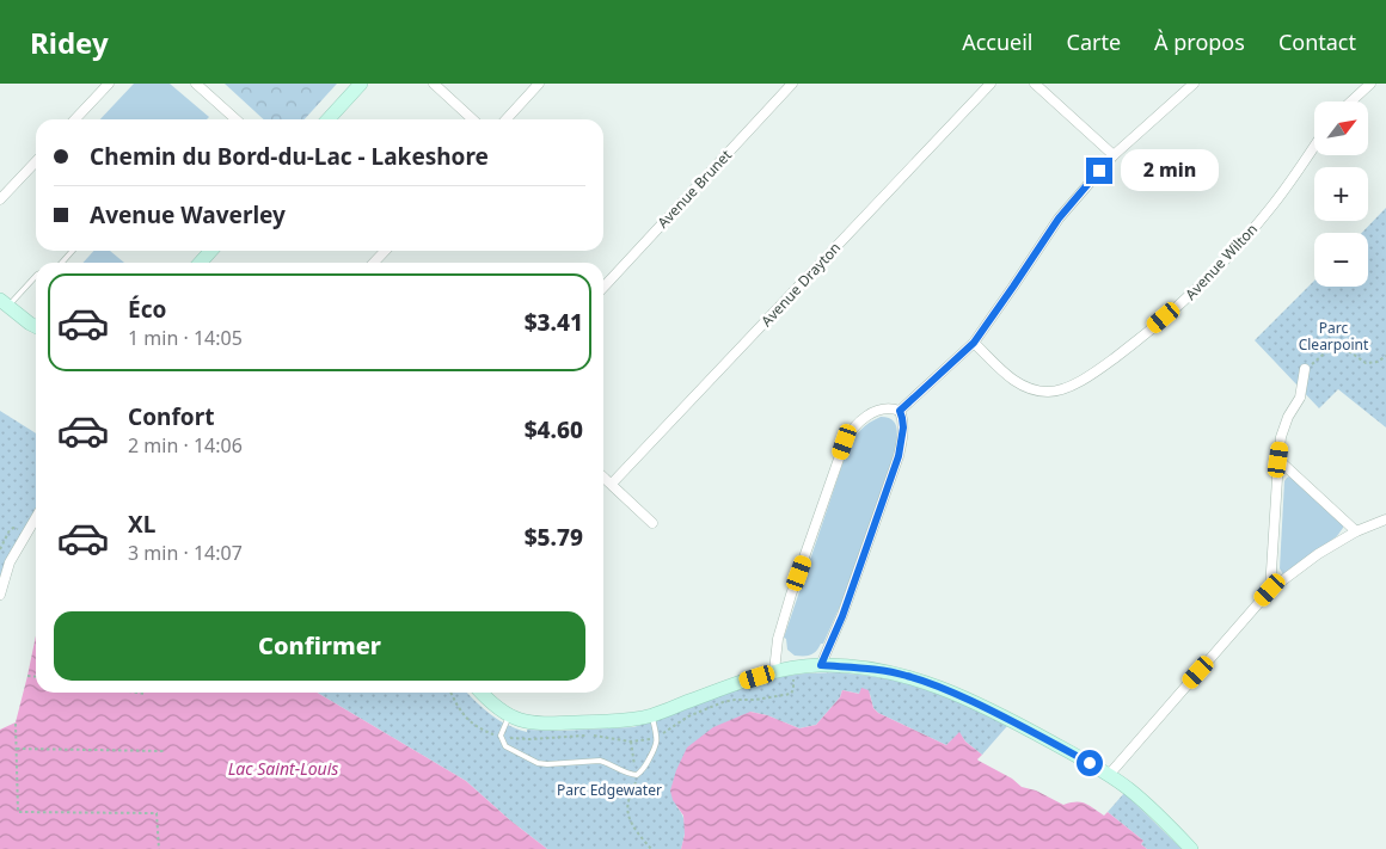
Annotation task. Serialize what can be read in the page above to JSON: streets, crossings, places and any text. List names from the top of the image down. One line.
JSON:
{"streets":{"street":["Avenue Brunet","Avenue Wilton","Avenue Drayton"]},"water":["Lac Saint-Louis"],"parks":["Parc Clearpoint","Parc Edgewater"],"north":"top right","page":{"header":"Ridey","nav":["Accueil","Carte","À propos","Contact"],"map_buttons":["+","−"],"banner":["Chemin du Bord-du-Lac - Lakeshore","Avenue Waverley"],"bubble":"2 min","list":[{"name":"Éco","note":"1 min · 14:05","value":"$3.41"},{"name":"Confort","note":"2 min · 14:06","value":"$4.60"},{"name":"XL","note":"3 min · 14:07","value":"$5.79"}],"buttons":"Confirmer"}}
